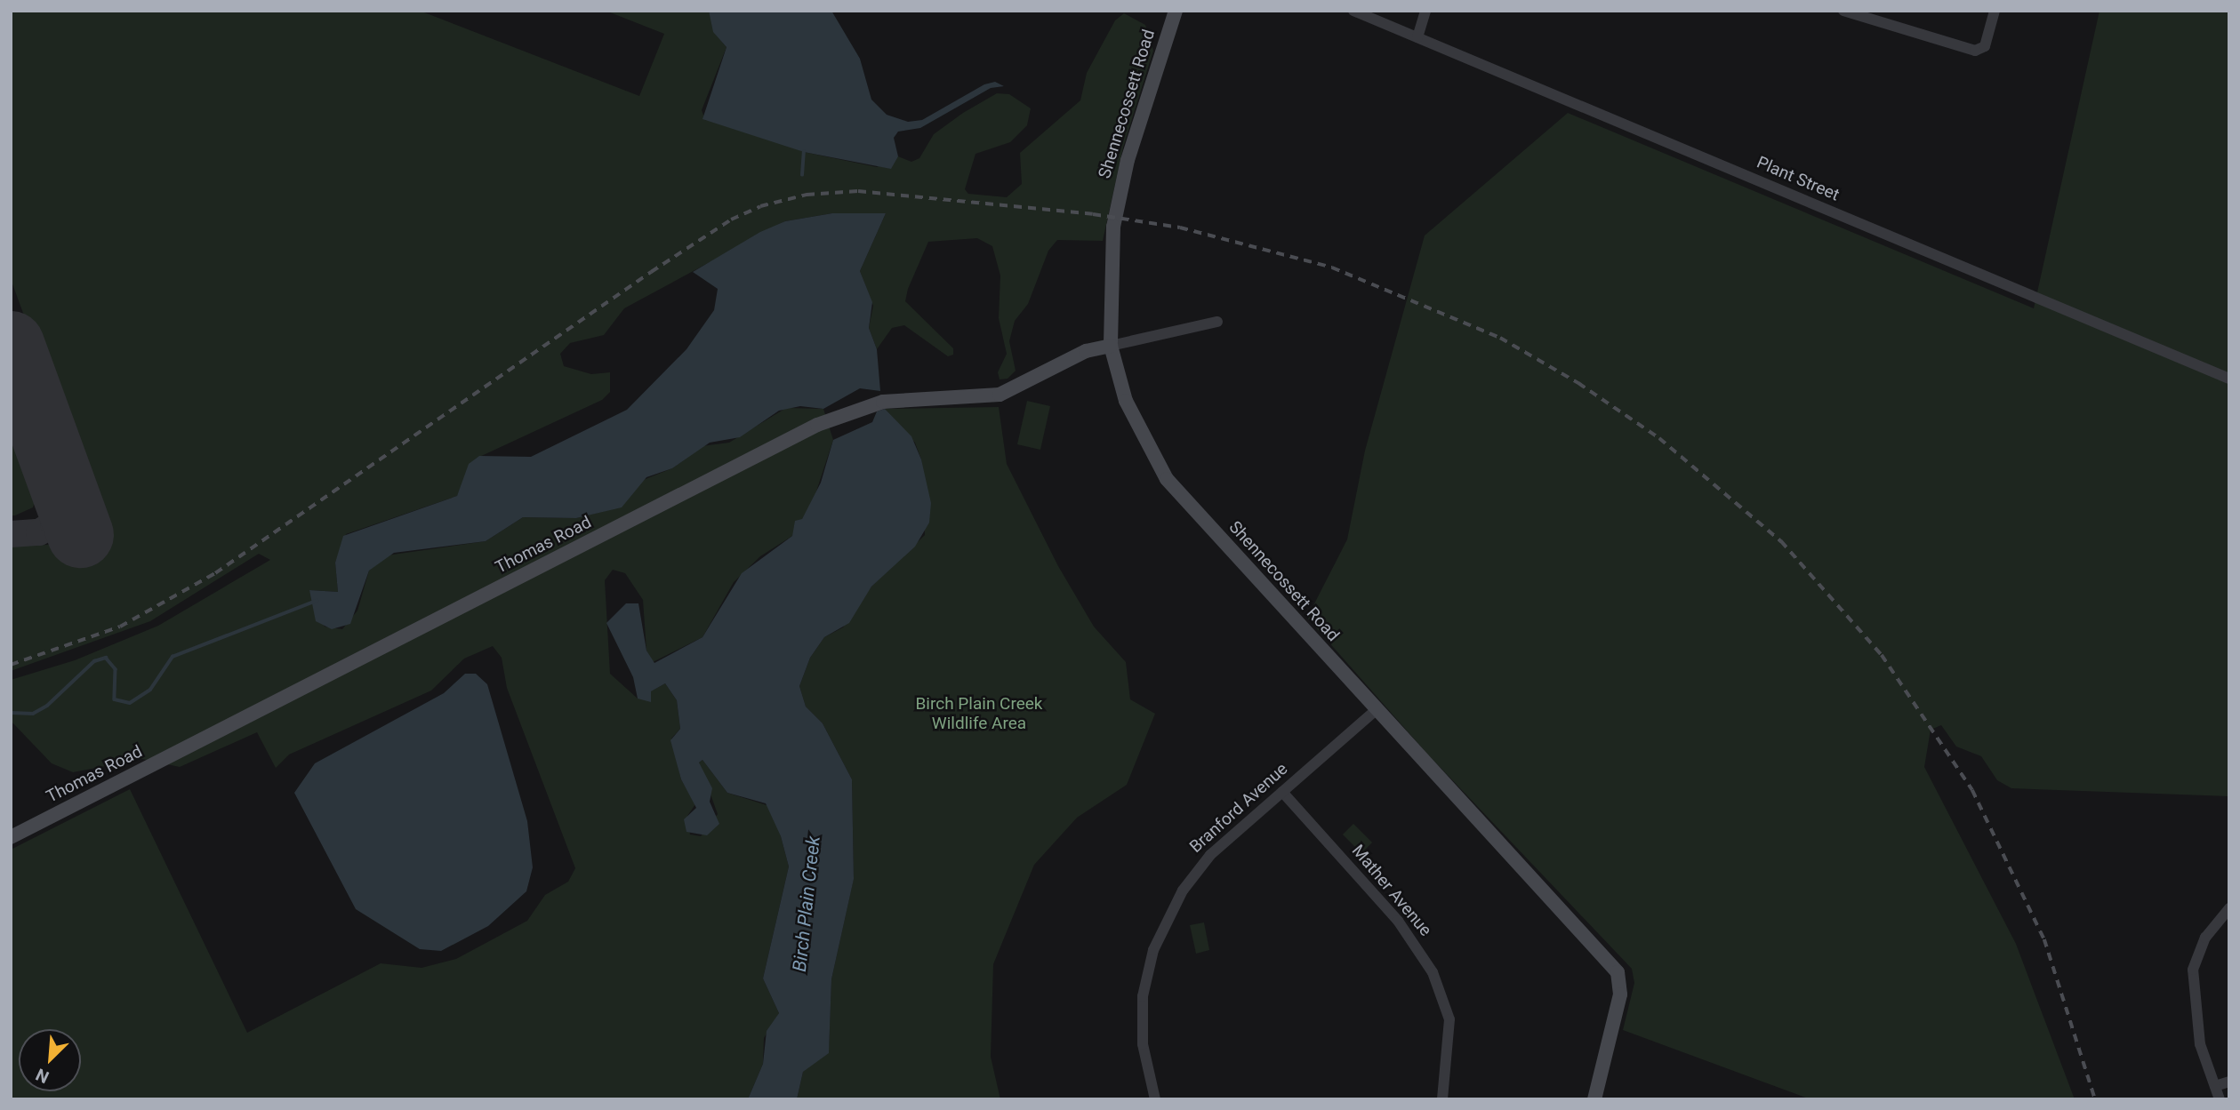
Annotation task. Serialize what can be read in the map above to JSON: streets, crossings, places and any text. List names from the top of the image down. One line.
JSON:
{"streets":{"main road":["Shennecossett Road","Thomas Road"],"street":["Plant Street","Branford Avenue","Mather Avenue"]},"crossings":[["Shennecossett Road","Thomas Road"],["Shennecossett Road","Branford Avenue"],["Branford Avenue","Mather Avenue"]],"water":["Birch Plain Creek"],"parks":["Birch Plain Creek Wildlife Area"],"north":"bottom left"}
